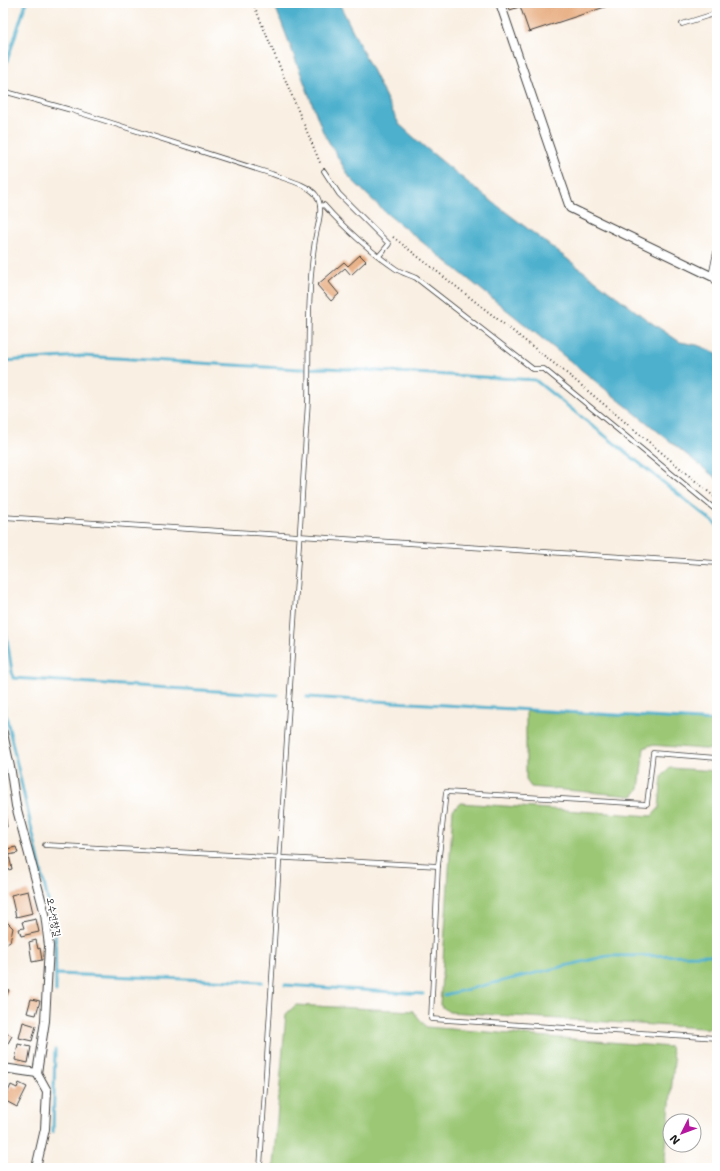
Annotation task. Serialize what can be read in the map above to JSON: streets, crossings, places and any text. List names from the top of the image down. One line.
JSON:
{"streets":{"street":["오수선창길"]},"north":"bottom left"}
